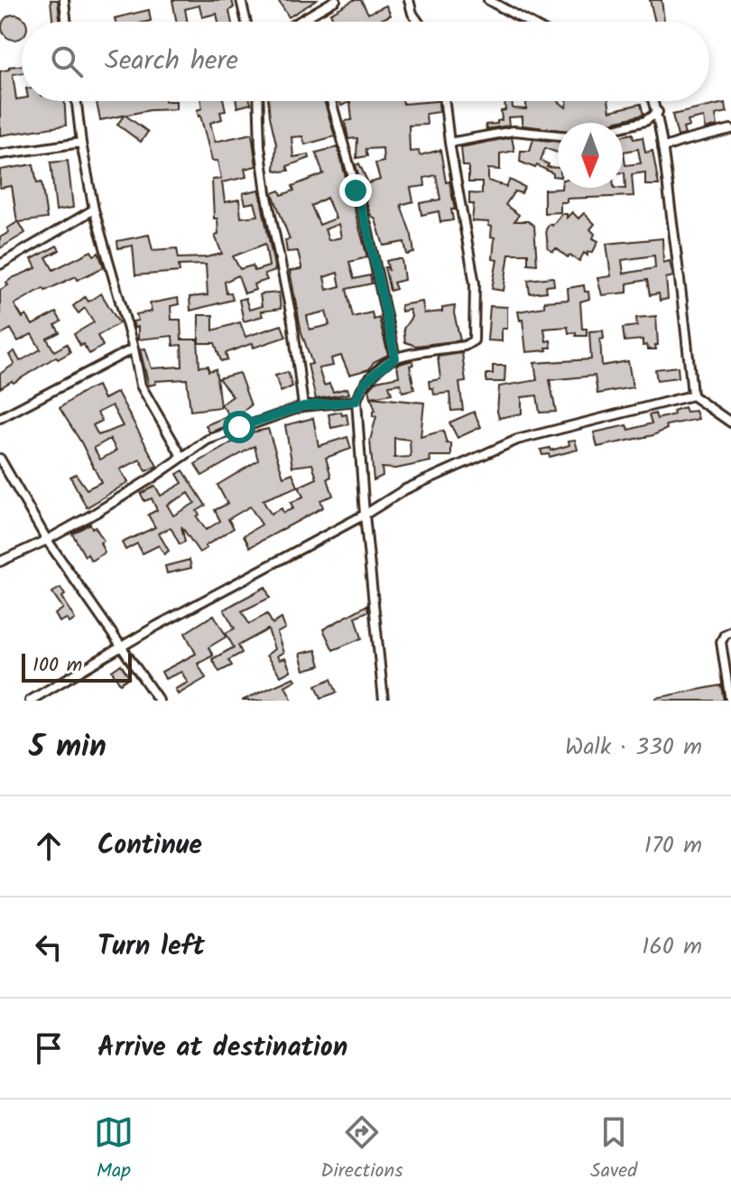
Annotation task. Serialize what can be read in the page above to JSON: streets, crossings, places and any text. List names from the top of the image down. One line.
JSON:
{"scale_bar":"100 m","north":"bottom","page":{"search":"Search here","scale":"100 m","heading":["5 min","Walk · 330 m"],"list":[["Continue","170 m"],["Turn left","160 m"],"Arrive at destination"],"nav":["Map","Directions","Saved"]}}
